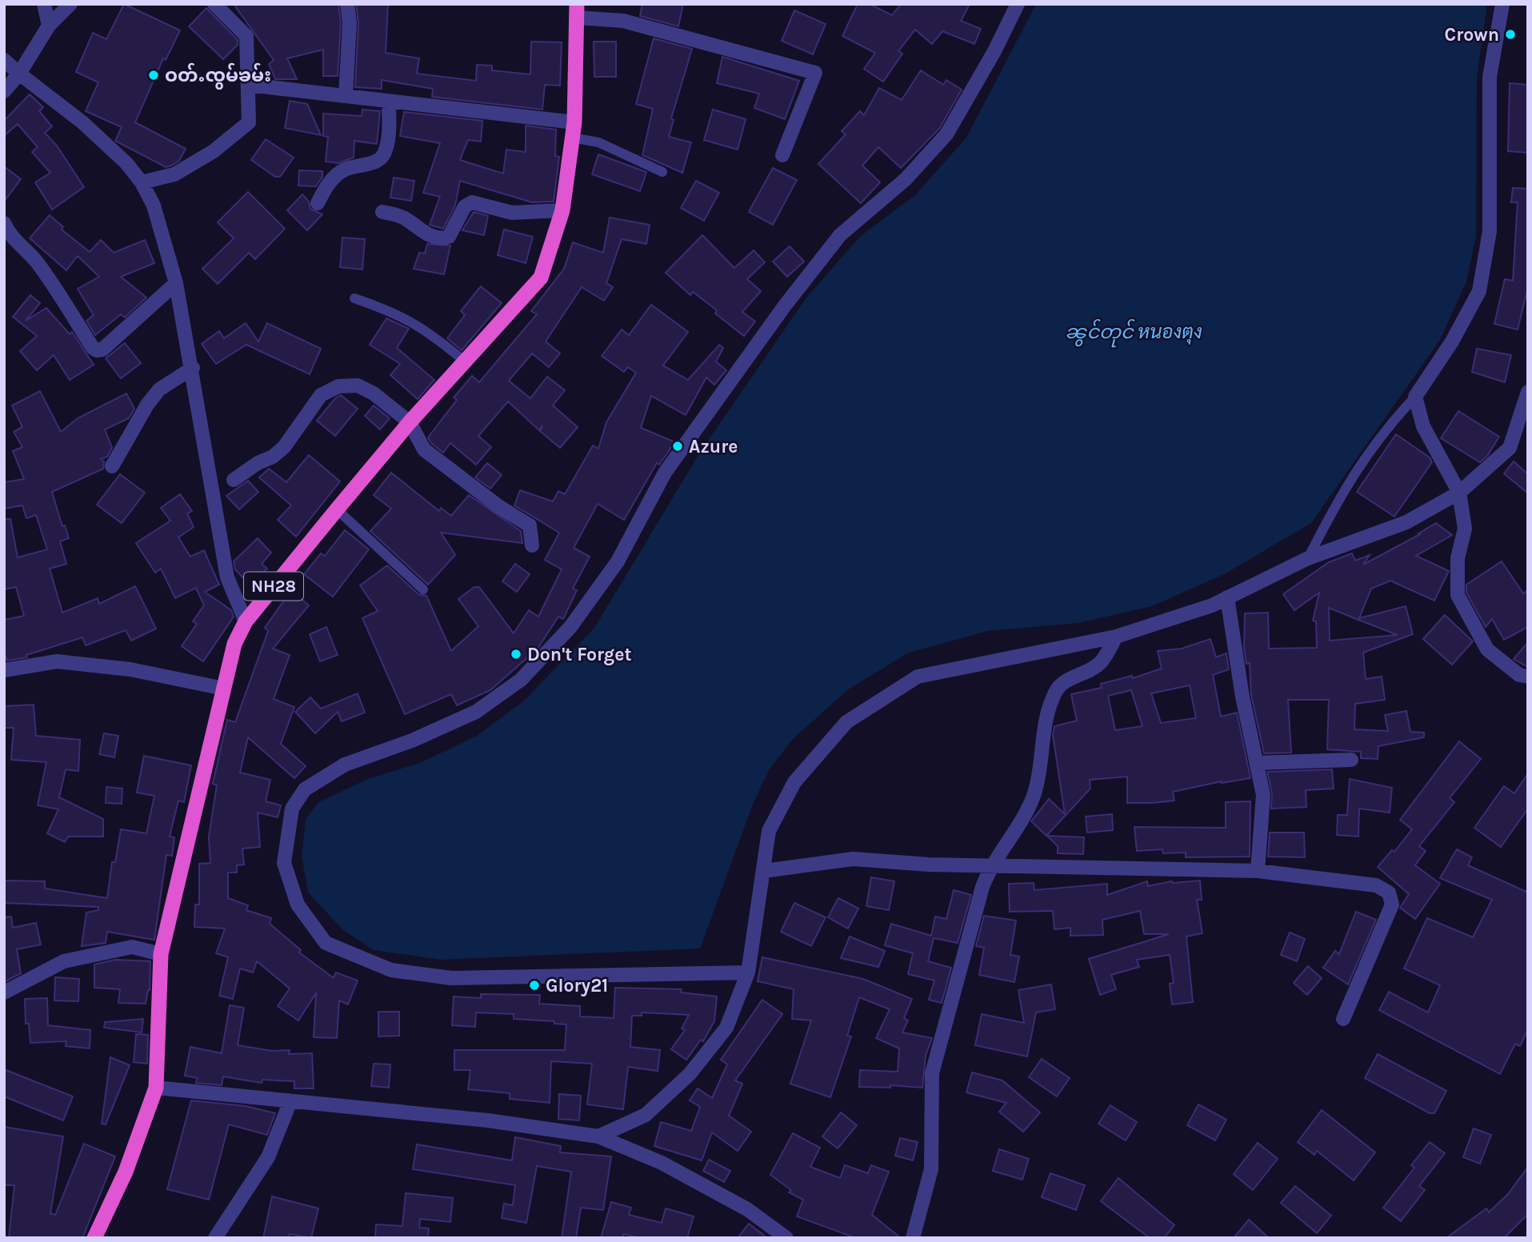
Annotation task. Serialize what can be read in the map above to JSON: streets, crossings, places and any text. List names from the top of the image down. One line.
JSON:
{"streets":{"highway":["NH28"]},"water":["ၼွင်တုင် หนองตุง"],"places":["Crown","ဝတ်ႉၸွမ်ၶမ်း","Azure","Don't Forget","Glory21"]}
